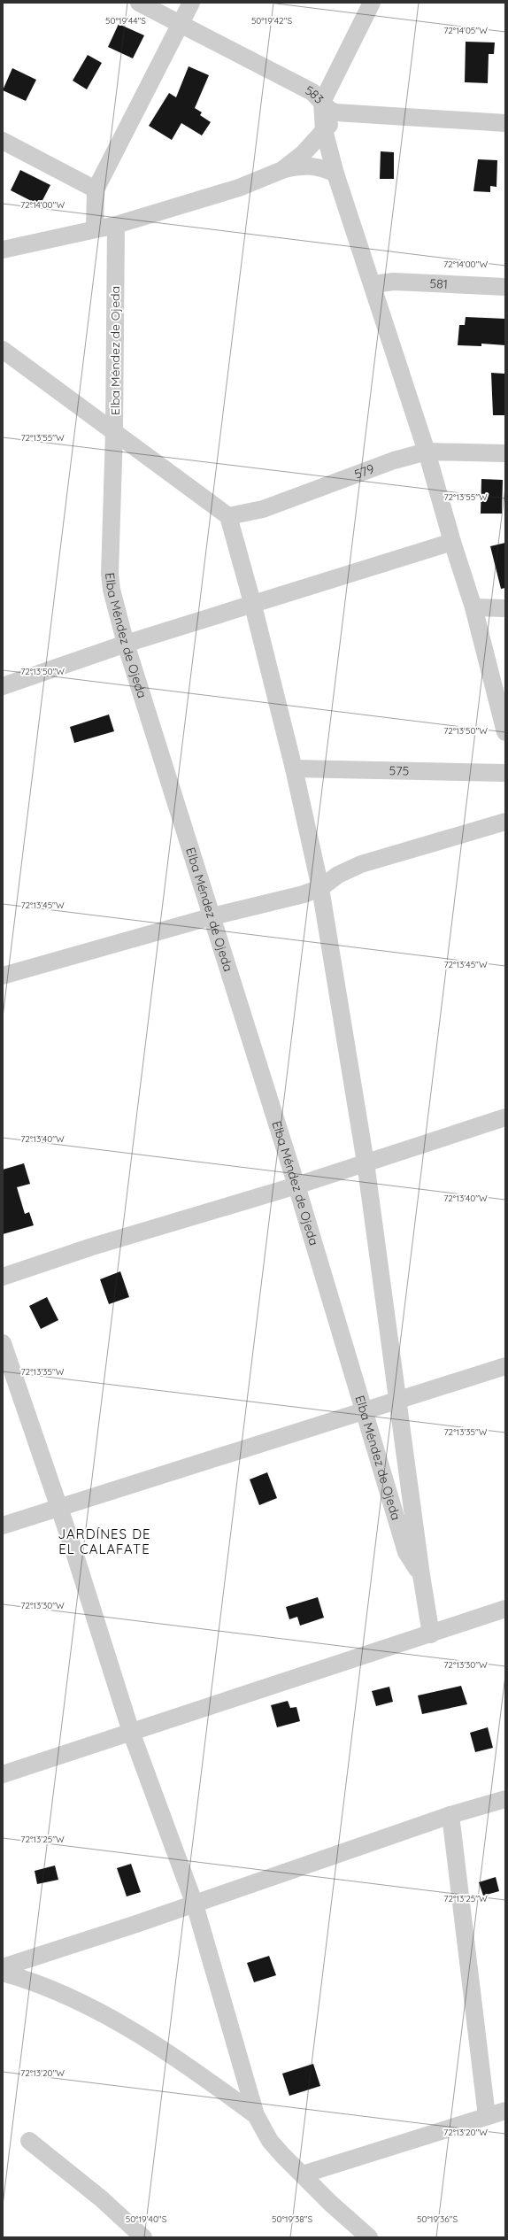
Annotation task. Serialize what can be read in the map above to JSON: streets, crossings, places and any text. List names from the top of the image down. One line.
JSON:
{"streets":{"street":["583","581","Elba Méndez de Ojeda","579","575"]},"districts":["JARDÍNES DE EL CALAFATE"],"coordinates":["50°19'44\"S","50°19'42\"S","72°14'05\"W","72°14'00\"W","72°13'55\"W","72°13'50\"W","72°13'45\"W","72°13'40\"W","72°13'35\"W","72°13'30\"W","72°13'25\"W","72°13'20\"W","50°19'40\"S","50°19'38\"S","50°19'36\"S"]}
